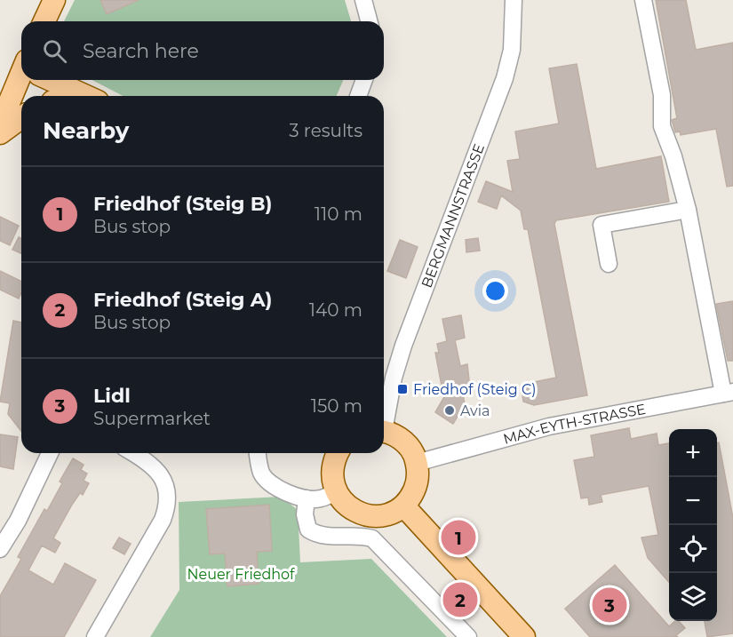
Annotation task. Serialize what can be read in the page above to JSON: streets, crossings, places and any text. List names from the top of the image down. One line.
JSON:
{"streets":{"street":["BERGMANNSTRASSE","MAX-EYTH-STRASSE"]},"parks":["Neuer Friedhof"],"places":{"transit":["Friedhof (Steig C)"],"other":["Avia"]},"page":{"search":"Search here","heading":["Nearby","3 results"],"list":[{"mark":"1","name":"Friedhof (Steig B)","note":"Bus stop","value":"110 m"},{"mark":"2","name":"Friedhof (Steig A)","note":"Bus stop","value":"140 m"},{"mark":"3","name":"Lidl","note":"Supermarket","value":"150 m"}],"map_buttons":["+","−"],"pins":["1","2","3"]}}
